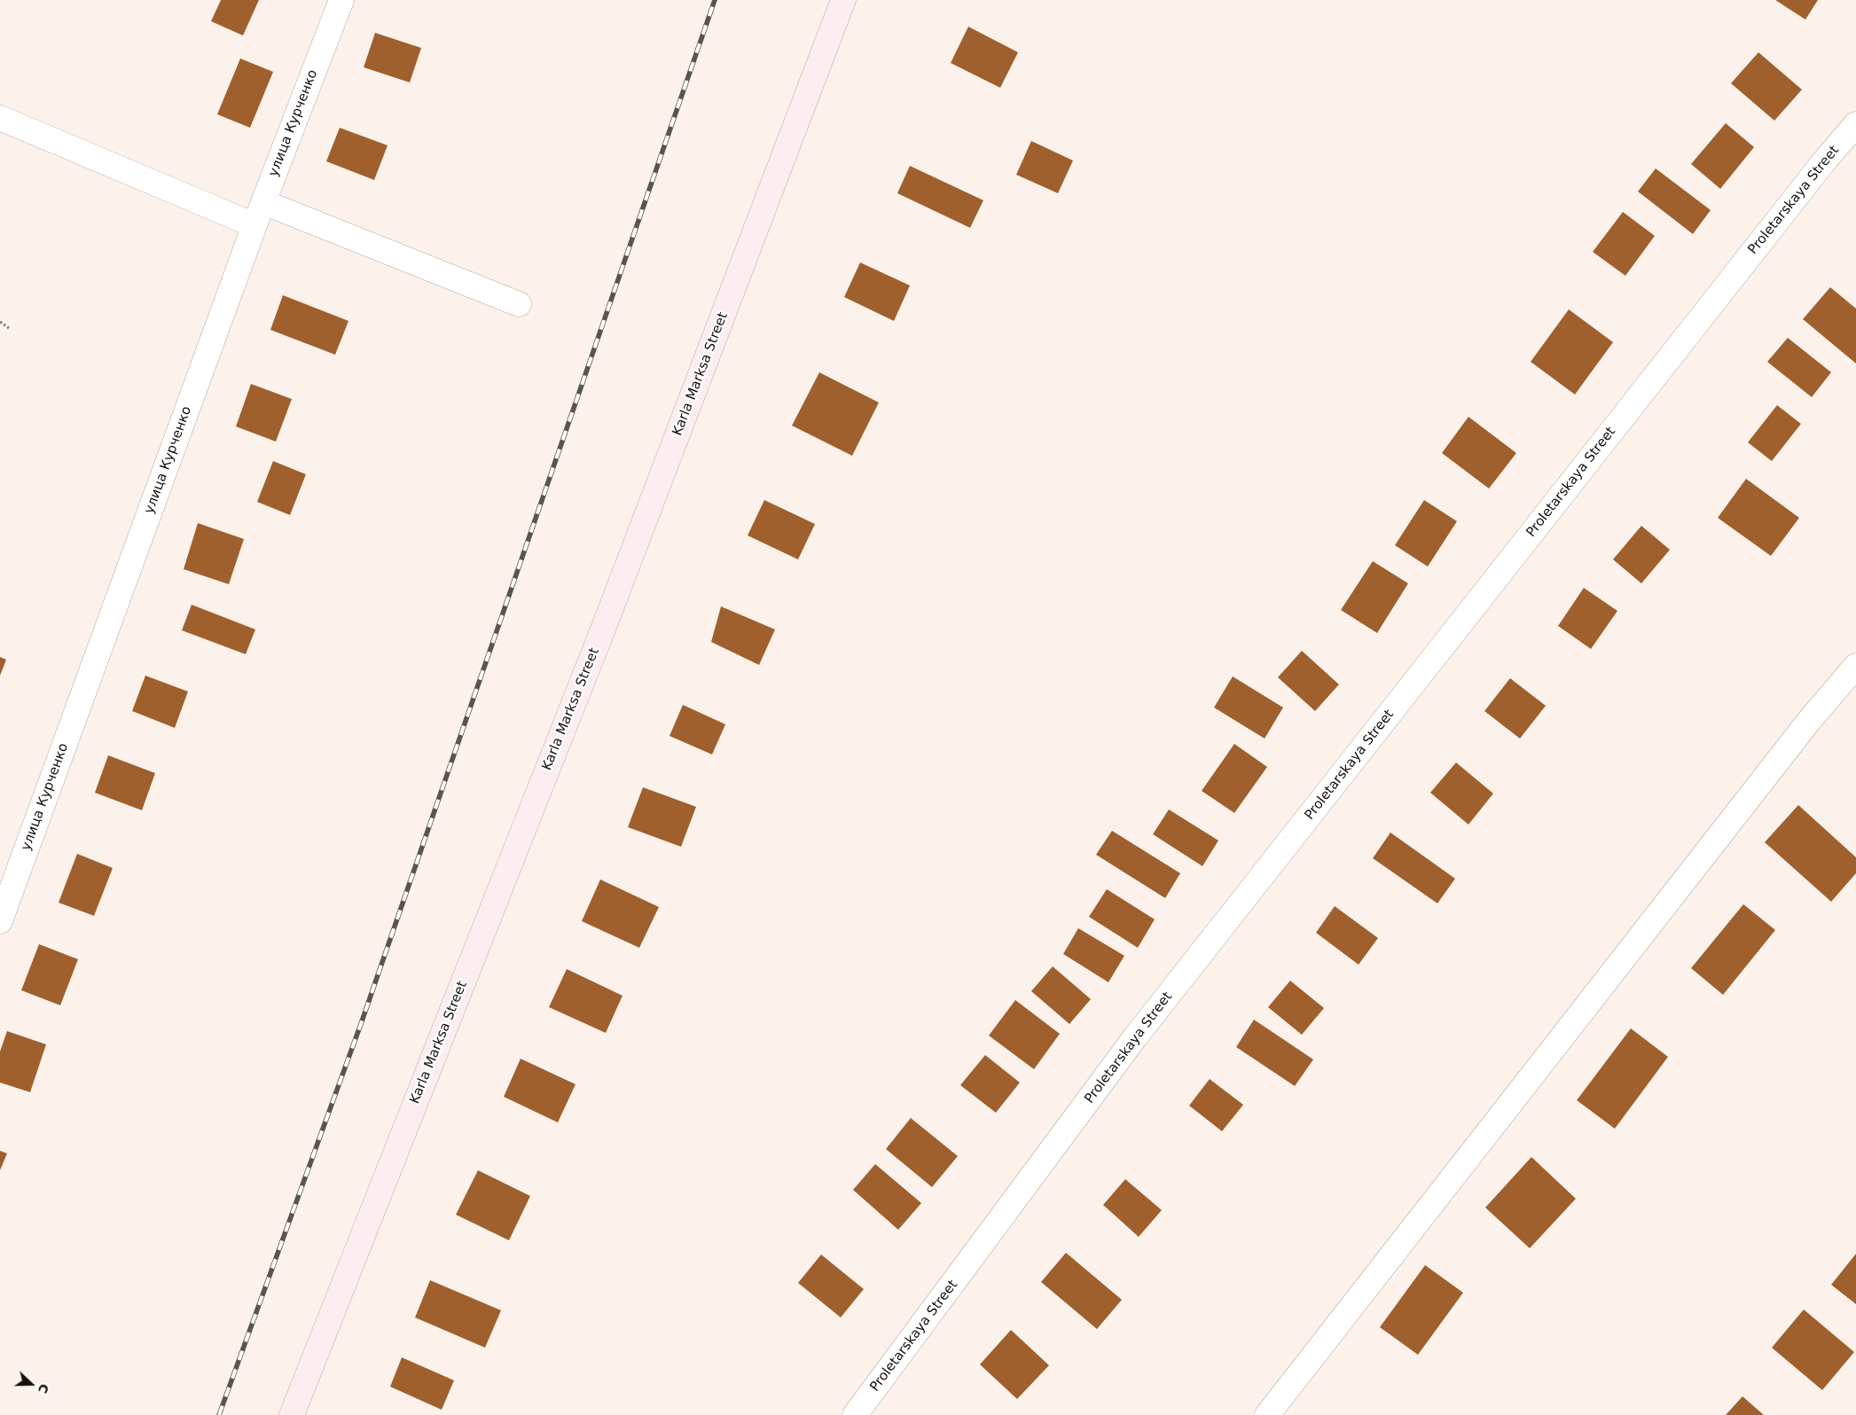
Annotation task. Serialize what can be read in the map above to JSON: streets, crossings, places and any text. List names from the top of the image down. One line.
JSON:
{"streets":{"street":["улица Курченко","Proletarskaya Street","Karla Marksa Street"]},"north":"right"}
